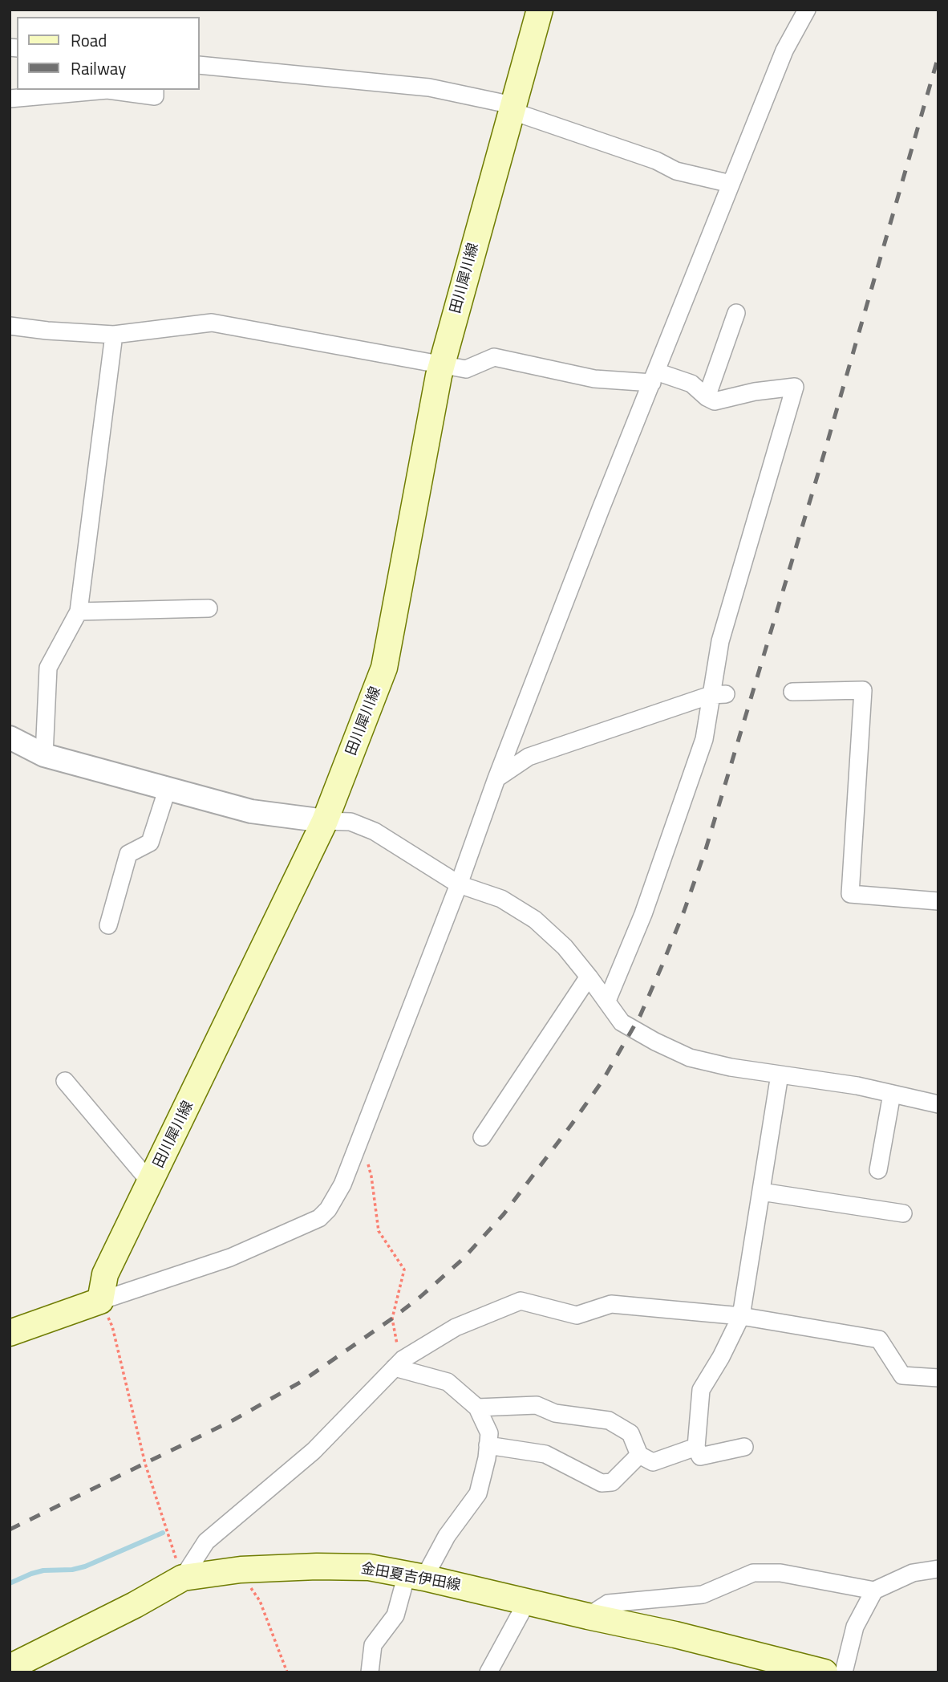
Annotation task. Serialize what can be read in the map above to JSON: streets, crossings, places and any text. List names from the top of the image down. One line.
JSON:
{"streets":{"main road":["田川犀川線","金田夏吉伊田線"]},"legend":["Road","Railway"]}
